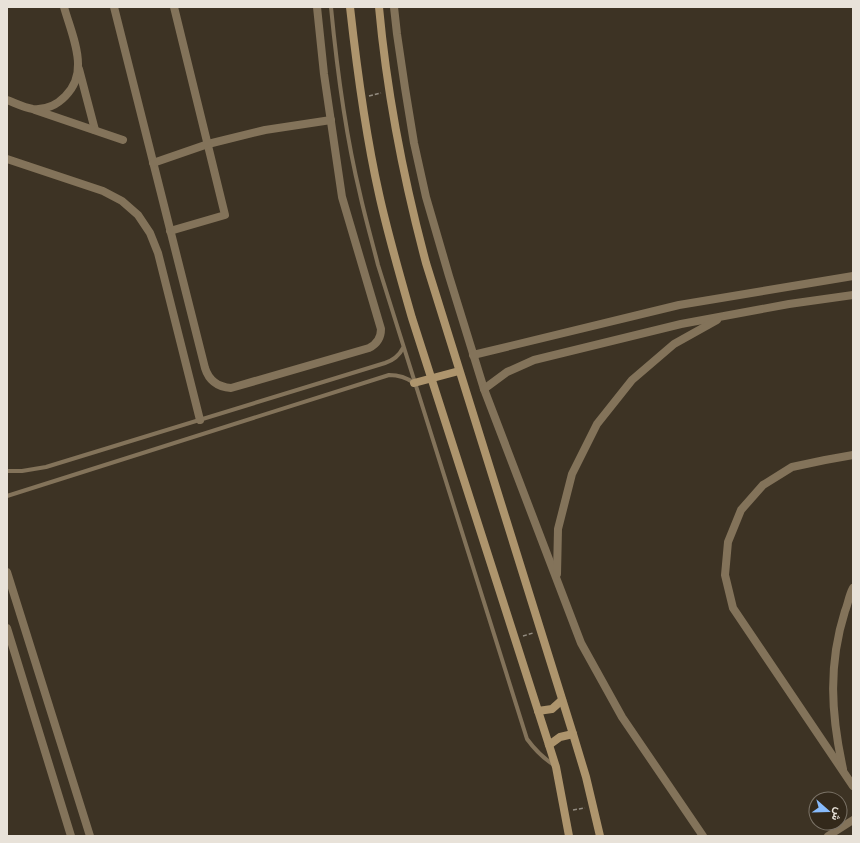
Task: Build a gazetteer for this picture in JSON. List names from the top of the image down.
{
  "north": "right"
}
